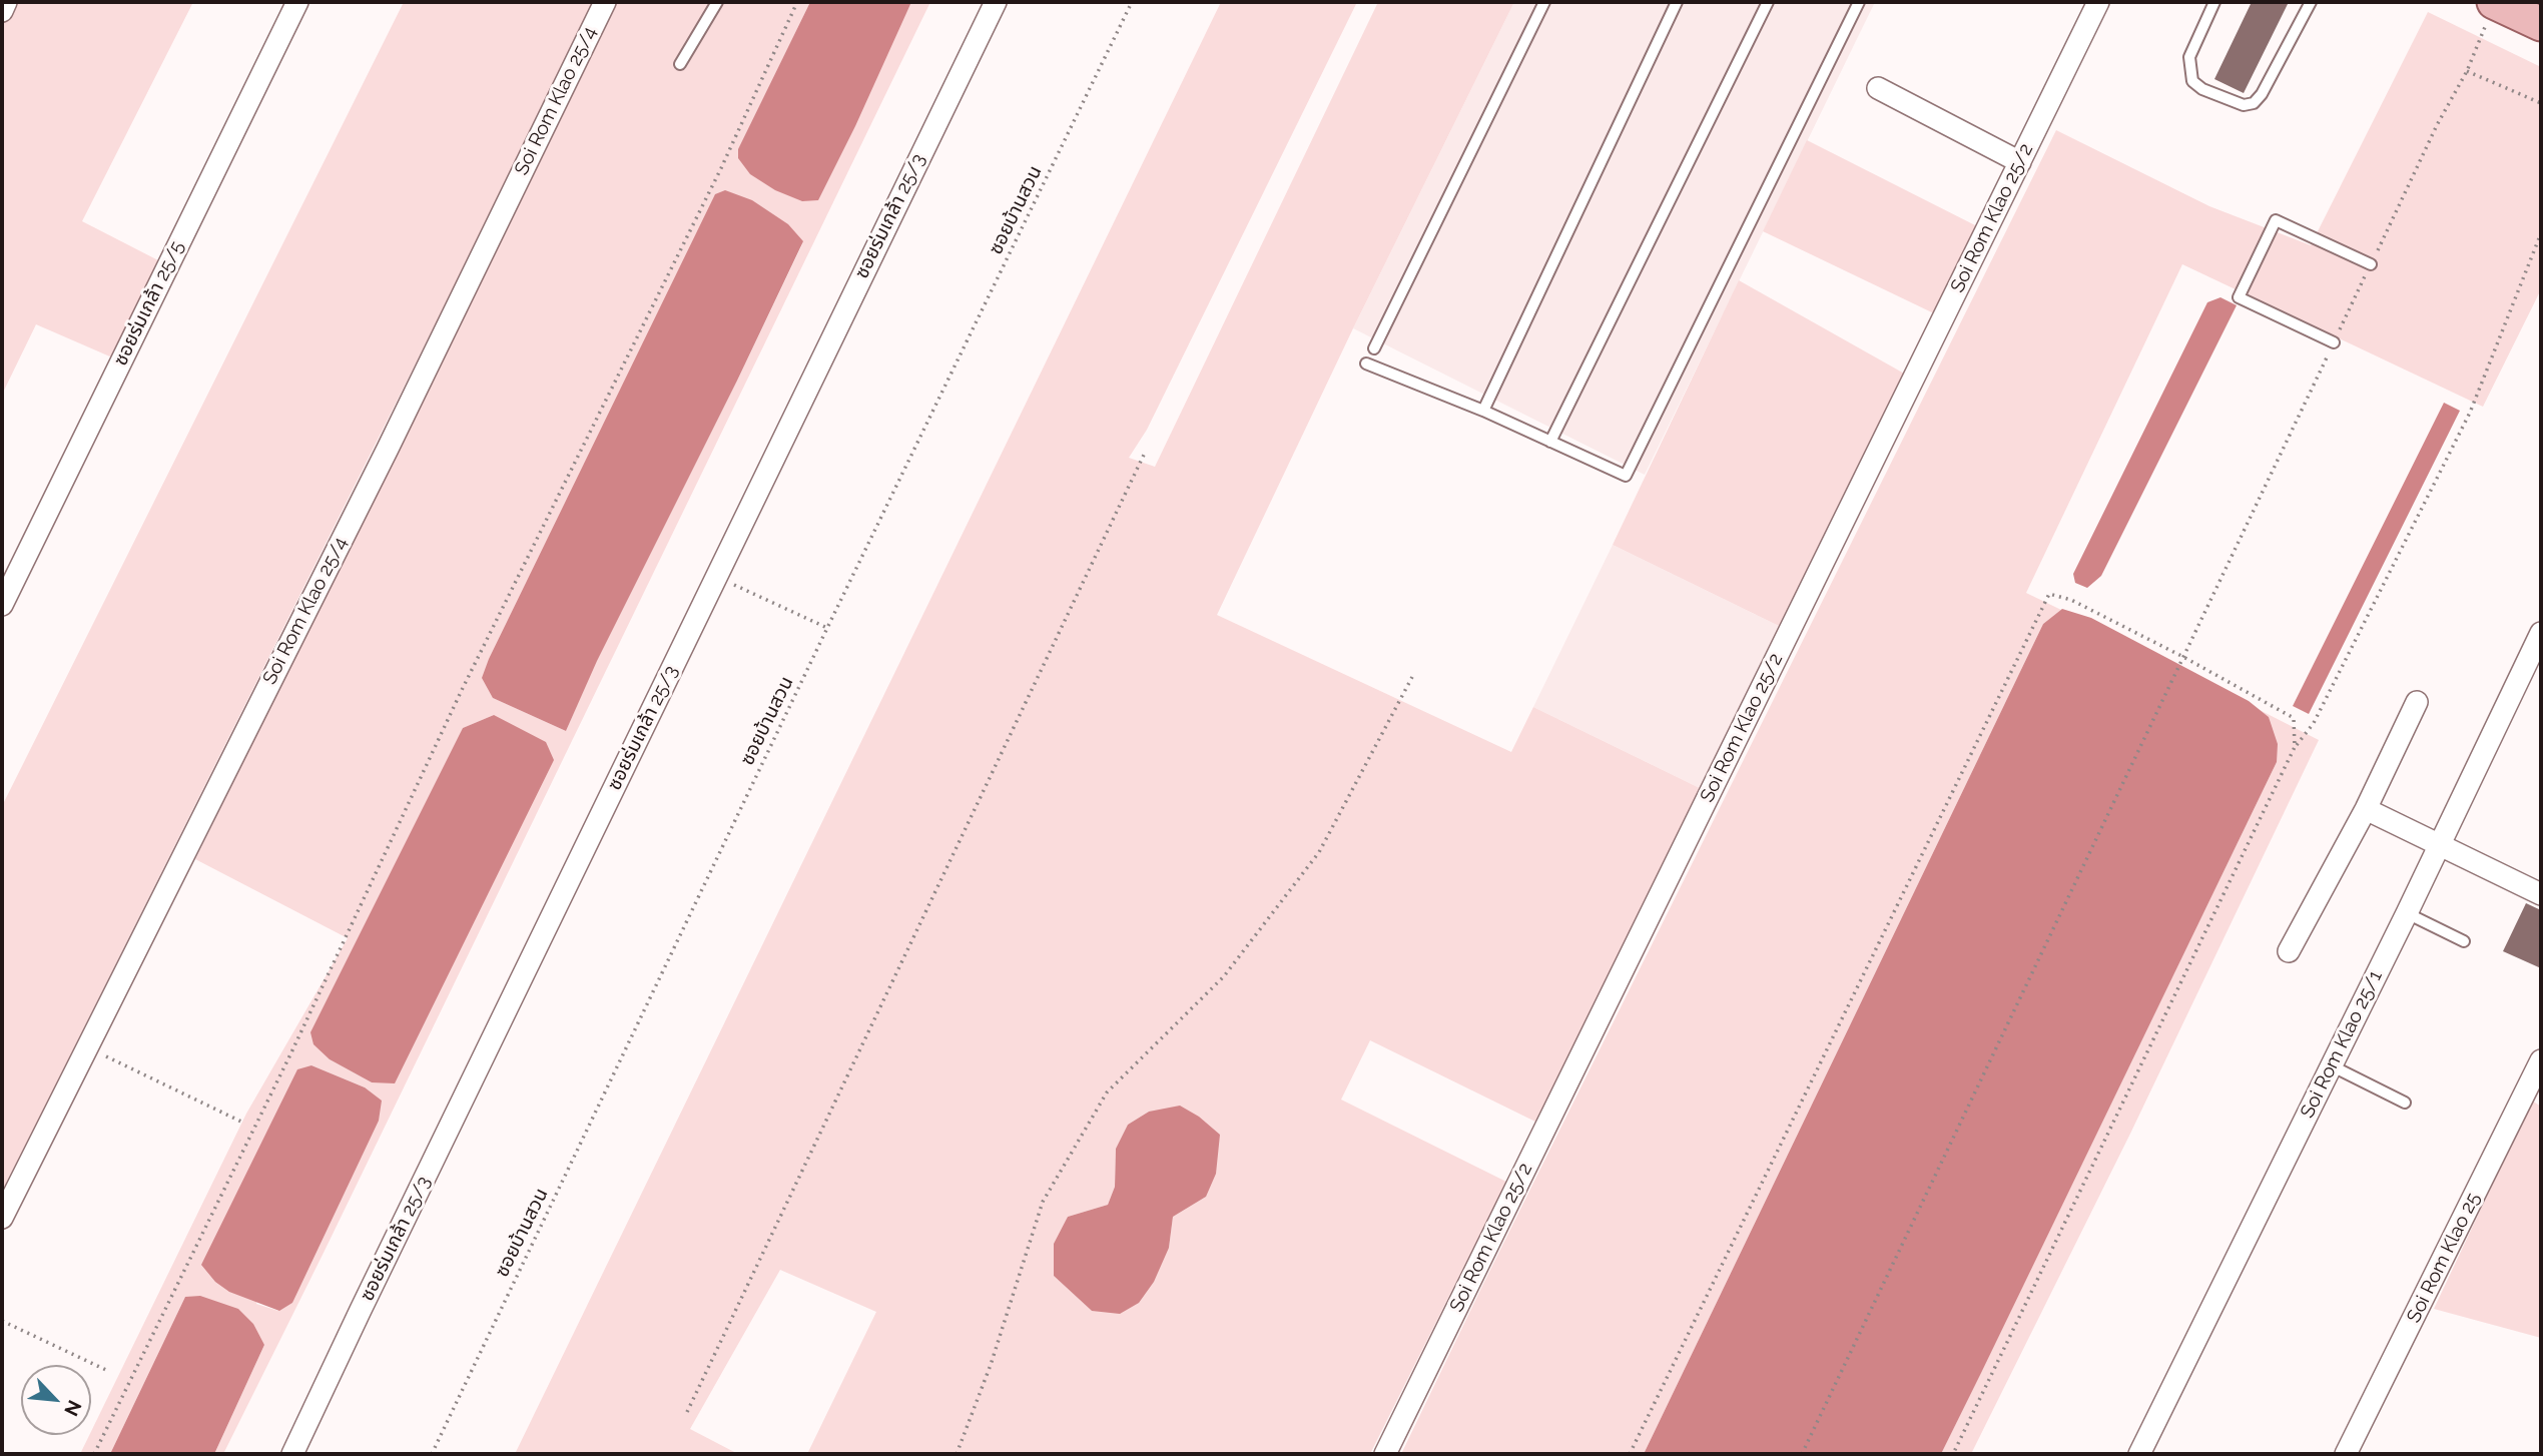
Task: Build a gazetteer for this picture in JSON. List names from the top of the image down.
{
  "streets": {
    "street": [
      "Soi Rom Klao 25/4",
      "ซอยร่มเกล้า 25/3",
      "Soi Rom Klao 25/2",
      "ซอยร่มเกล้า 25/5",
      "Soi Rom Klao 25/1",
      "Soi Rom Klao 25"
    ],
    "path": ["ซอยบ้านสวน"]
  },
  "north": "bottom right"
}
